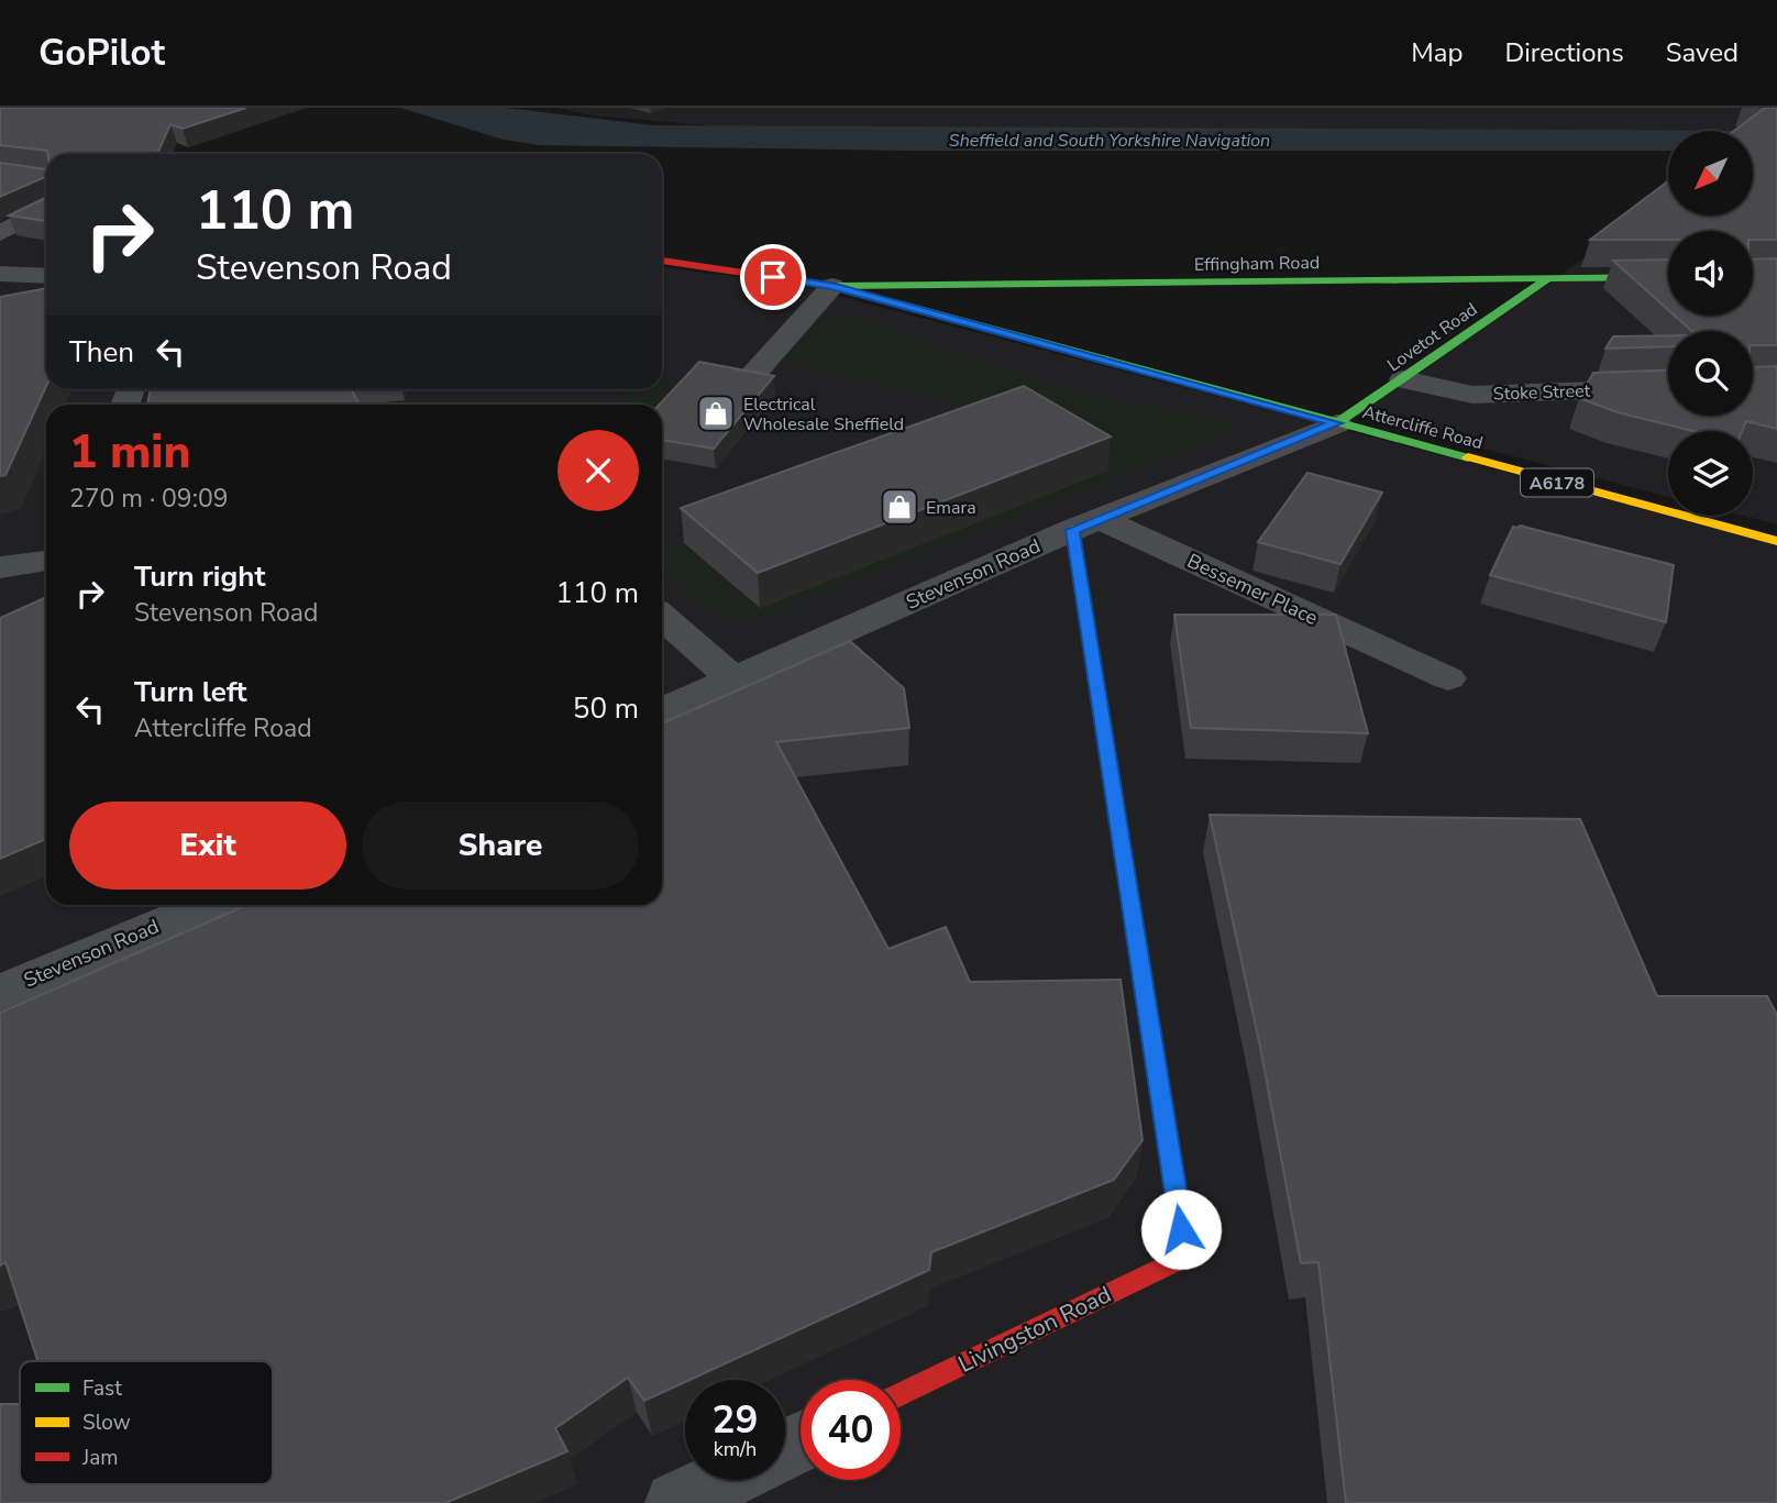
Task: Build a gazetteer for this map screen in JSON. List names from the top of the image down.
{
  "streets": {
    "main road": [
      "Effingham Road",
      "Lovetot Road",
      "Attercliffe Road",
      "A6178",
      "Livingston Road"
    ],
    "street": ["Stoke Street", "Stevenson Road", "Bessemer Place"]
  },
  "crossings": [
    ["Effingham Road", "Lovetot Road"],
    ["Effingham Road", "Attercliffe Road"],
    ["Lovetot Road", "Stoke Street"],
    ["Lovetot Road", "Attercliffe Road"],
    ["Lovetot Road", "Stevenson Road"],
    ["Attercliffe Road", "Stevenson Road"],
    ["Stevenson Road", "Bessemer Place"],
    ["Stevenson Road", "Livingston Road"],
    ["Bessemer Place", "Livingston Road"]
  ],
  "water": ["Sheffield and South Yorkshire Navigation"],
  "places": {
    "shop": ["Electrical Wholesale Sheffield", "Emara"]
  },
  "legend": ["Fast", "Slow", "Jam"],
  "north": "bottom left",
  "page": {
    "header": "GoPilot",
    "nav": ["Map", "Directions", "Saved"],
    "turn": ["110 m", "Stevenson Road"],
    "then": "Then",
    "heading": ["1 min", "270 m · 09:09"],
    "list": [
      {
        "name": "Turn right",
        "note": "Stevenson Road",
        "value": "110 m"
      },
      {
        "name": "Turn left",
        "note": "Attercliffe Road",
        "value": "50 m"
      }
    ],
    "buttons": ["Exit", "Share"],
    "speed": "29 km/h",
    "limit": "40"
  }
}
